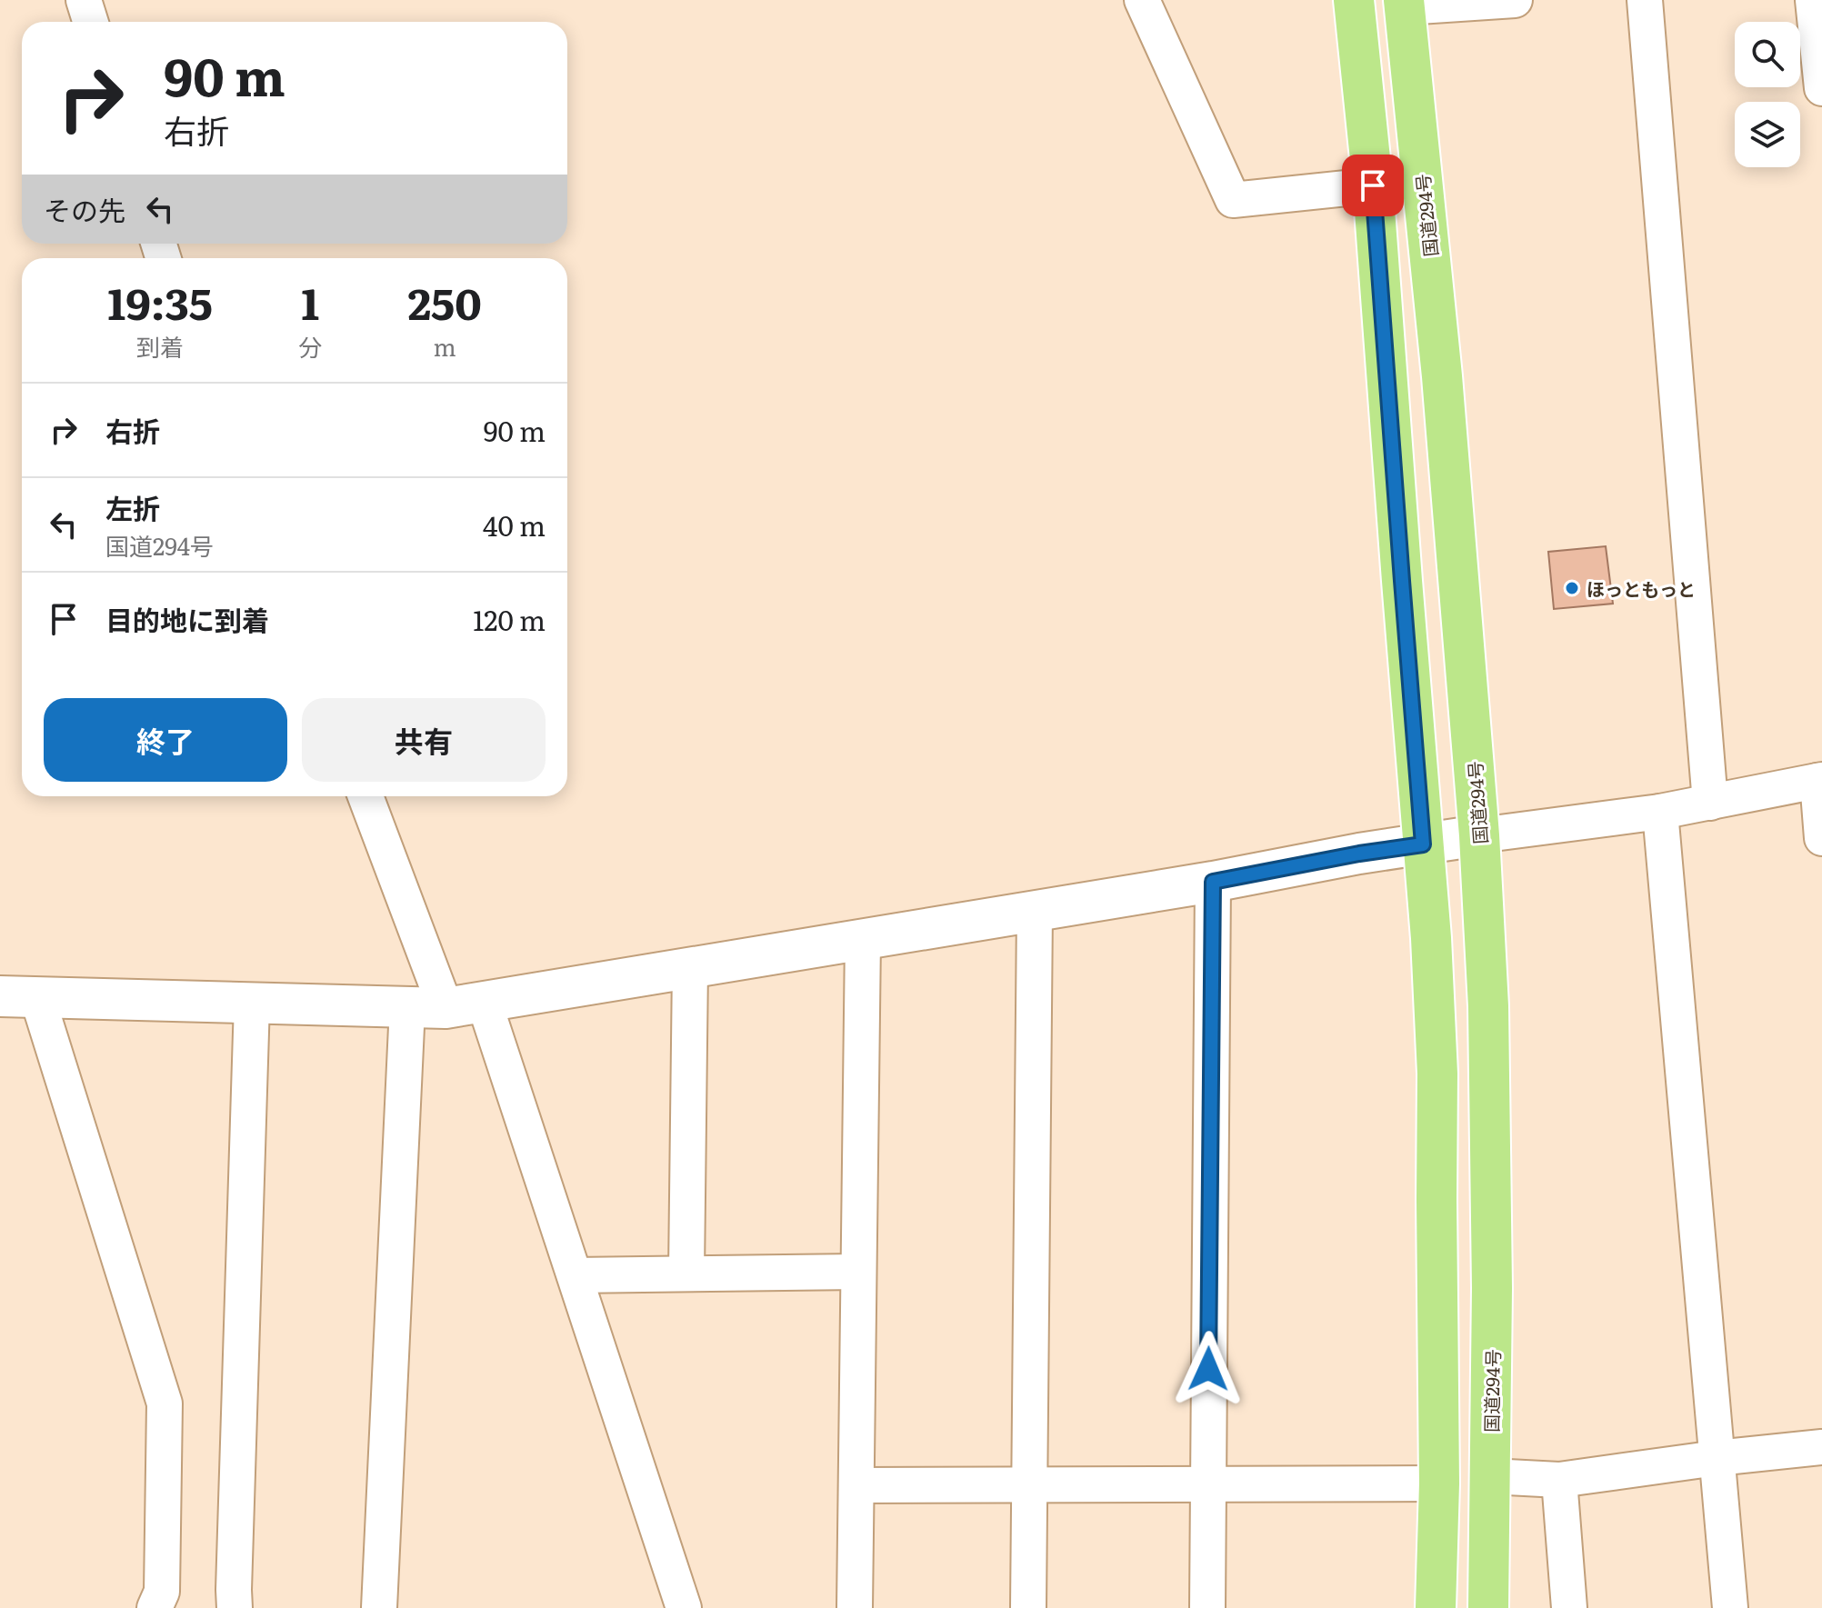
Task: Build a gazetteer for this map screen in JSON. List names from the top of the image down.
{
  "streets": {
    "highway": ["国道294号"]
  },
  "places": ["ほっともっと"],
  "page": {
    "turn": ["90 m", "右折"],
    "then": "その先",
    "eta": [
      "19:35",
      "到着",
      "1",
      "分",
      "250",
      "m"
    ],
    "list": [
      {
        "name": "右折",
        "value": "90 m"
      },
      {
        "name": "左折",
        "note": "国道294号",
        "value": "40 m"
      },
      {
        "name": "目的地に到着",
        "value": "120 m"
      }
    ],
    "buttons": ["終了", "共有"]
  }
}
